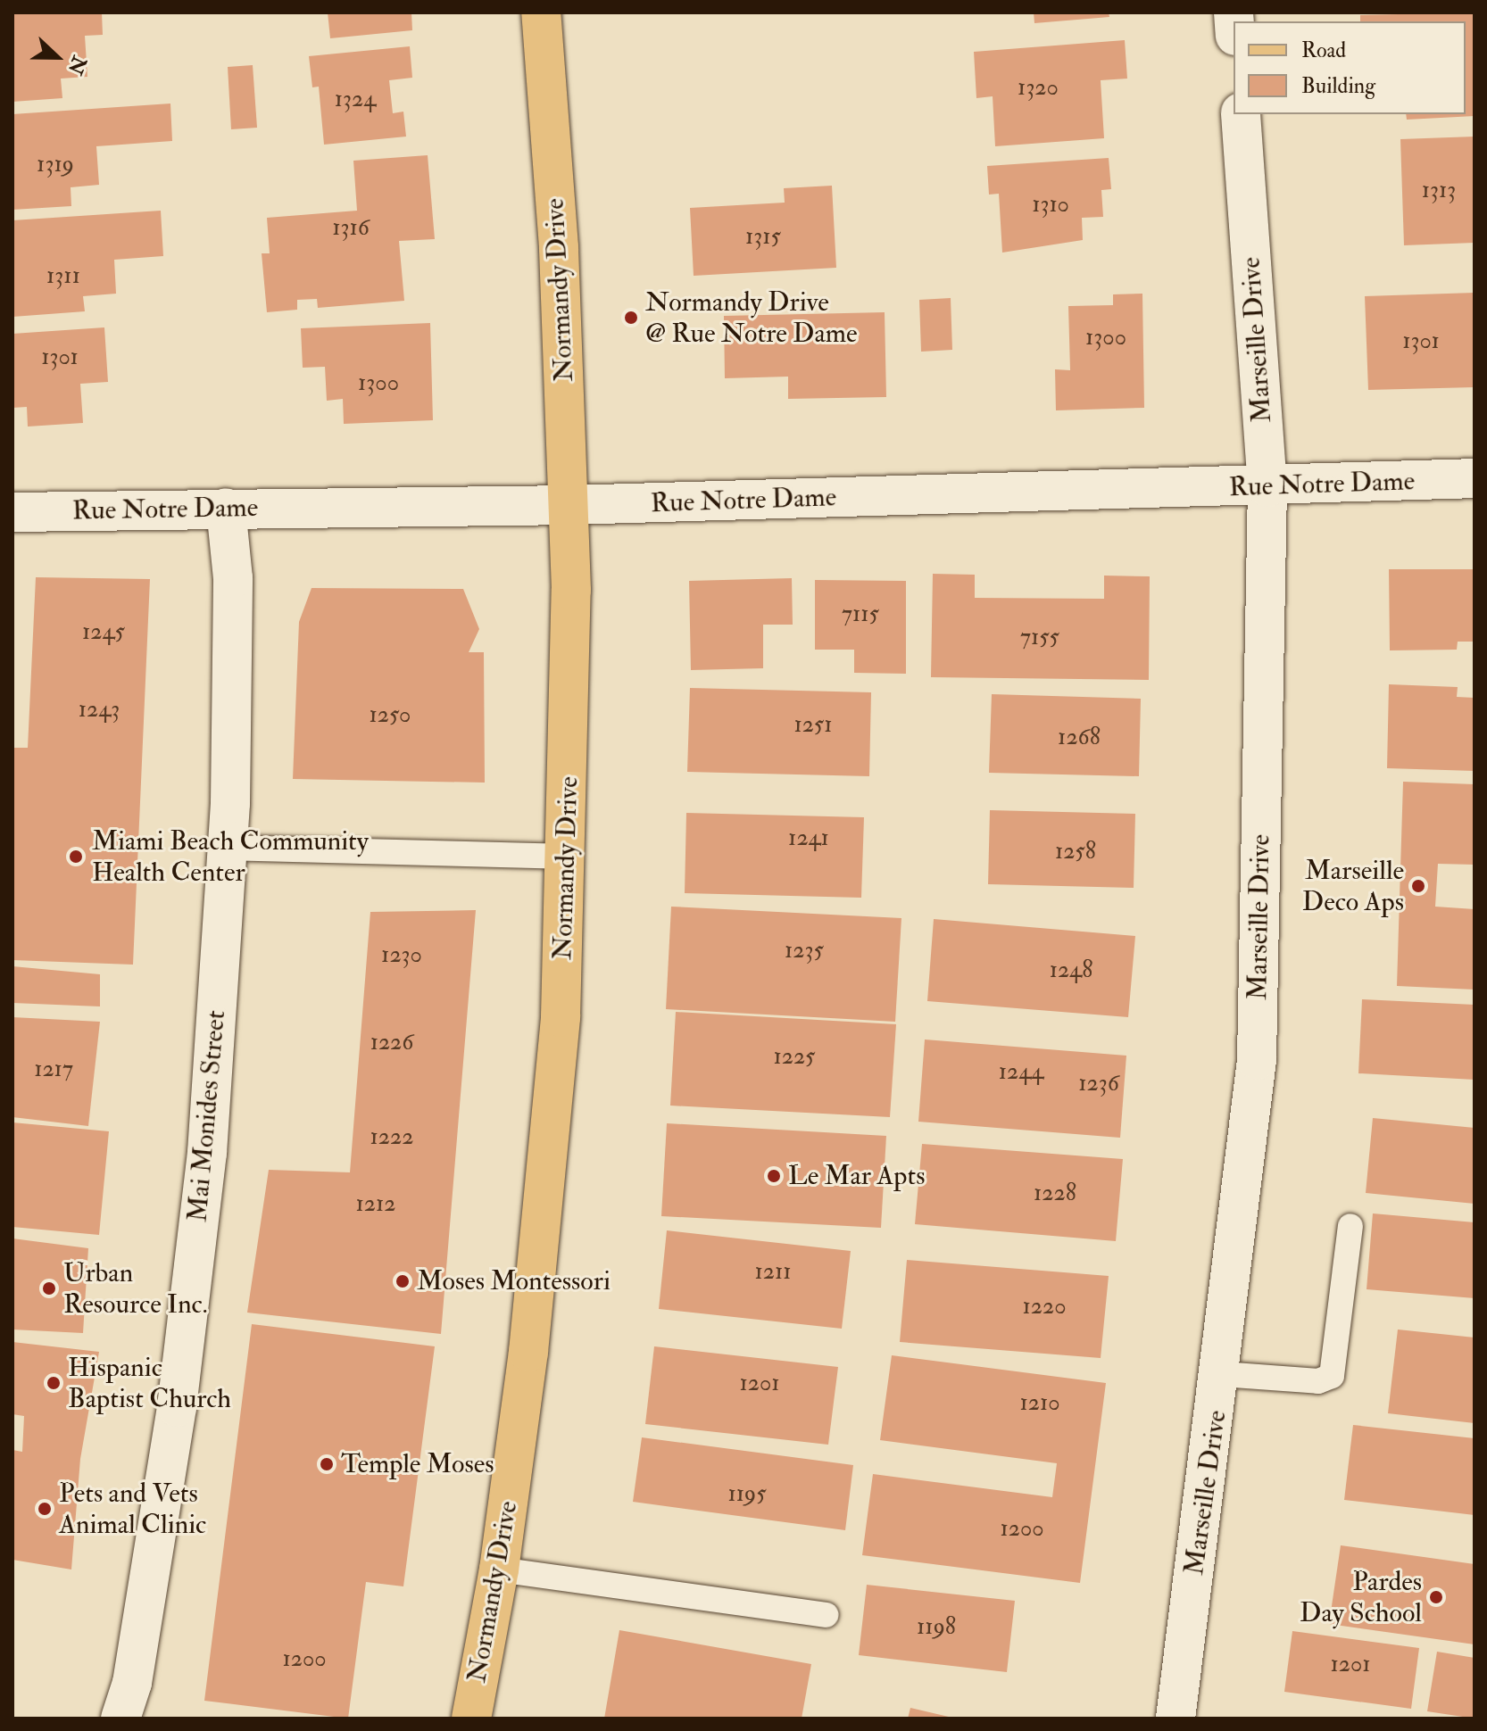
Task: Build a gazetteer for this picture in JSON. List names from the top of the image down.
{
  "streets": {
    "main road": ["Normandy Drive"],
    "street": ["Marseille Drive", "Rue Notre Dame", "Mai Monides Street"]
  },
  "crossings": [
    ["Normandy Drive", "Rue Notre Dame"],
    ["Marseille Drive", "Rue Notre Dame"],
    ["Rue Notre Dame", "Mai Monides Street"]
  ],
  "places": [
    "Normandy Drive @ Rue Notre Dame",
    "Miami Beach Community Health Center",
    "Marseille Deco Aps",
    "Le Mar Apts",
    "Moses Montessori",
    "Urban Resource Inc.",
    "Hispanic Baptist Church",
    "Temple Moses",
    "Pets and Vets Animal Clinic",
    "Pardes Day School"
  ],
  "house_numbers": [
    "1320",
    "1324",
    "1319",
    "1313",
    "1310",
    "1316",
    "1315",
    "1311",
    "1300",
    "1301",
    "1301",
    "1300",
    "7115",
    "1245",
    "7155",
    "1243",
    "1250",
    "1251",
    "1268",
    "1241",
    "1258",
    "1235",
    "1230",
    "1248",
    "1226",
    "1225",
    "1217",
    "1244",
    "1236",
    "1222",
    "1228",
    "1212",
    "1211",
    "1220",
    "1201",
    "1210",
    "1195",
    "1200",
    "1198",
    "1200",
    "1201"
  ],
  "legend": ["Road", "Building"],
  "north": "right"
}
